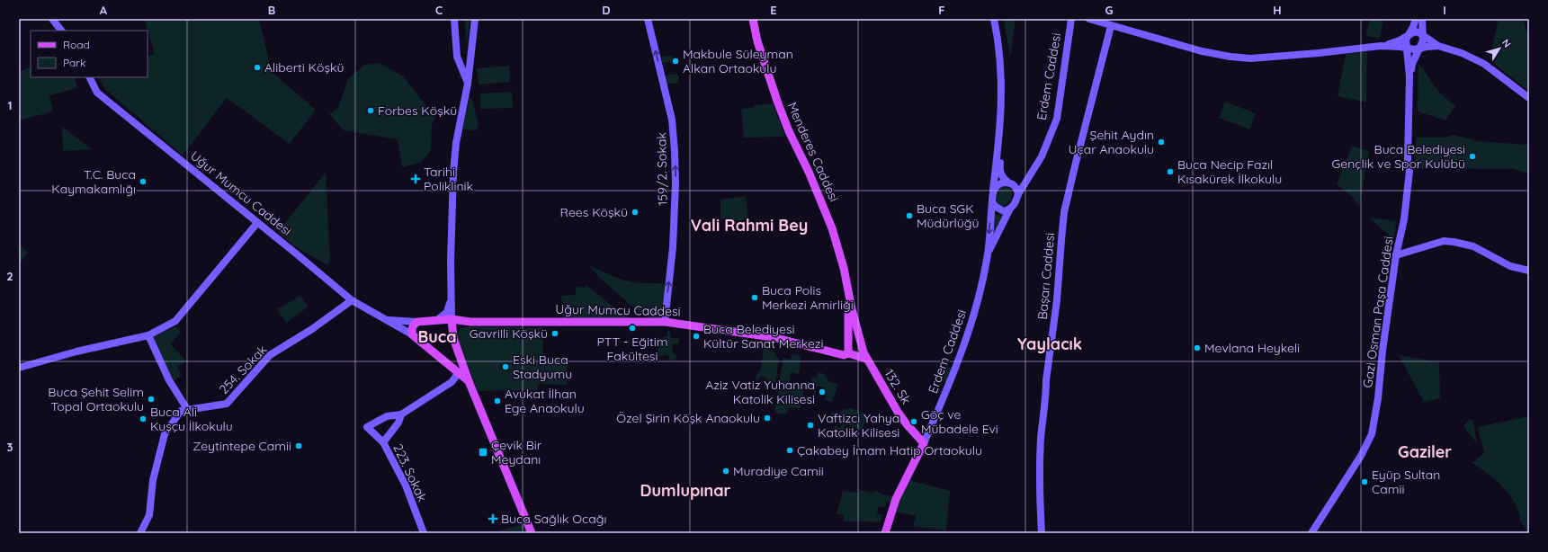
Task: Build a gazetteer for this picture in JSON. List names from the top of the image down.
{
  "streets": {
    "main road": [
      "Erdem Caddesi",
      "Menderes Caddesi",
      "159/2. Sokak",
      "Uğur Mumcu Caddesi",
      "Başarı Caddesi",
      "Gazi Osman Paşa Caddesi",
      "254. Sokak",
      "132. Sk",
      "223. Sokak"
    ]
  },
  "crossings": [
    ["Erdem Caddesi", "132. Sk"],
    ["Menderes Caddesi", "Uğur Mumcu Caddesi"],
    ["Menderes Caddesi", "132. Sk"],
    ["159/2. Sokak", "Uğur Mumcu Caddesi"],
    ["Uğur Mumcu Caddesi", "254. Sokak"],
    ["Uğur Mumcu Caddesi", "132. Sk"]
  ],
  "one_way": ["159/2. Sokak"],
  "districts": [
    "Vali Rahmi Bey",
    "Buca",
    "Yaylacık",
    "Gaziler",
    "Dumlupınar"
  ],
  "places": {
    "other": [
      "Makbule Süleyman Alkan Ortaokulu",
      "Aliberti Köşkü",
      "Forbes Köşkü",
      "Şehit Aydın Uçar Anaokulu",
      "Buca Belediyesi Gençlik ve Spor Kulübü",
      "Buca Necip Fazıl Kısakürek İlkokulu",
      "T.C. Buca Kaymakamlığı",
      "Rees Köşkü",
      "Buca SGK Müdürlüğü",
      "Buca Polis Merkezi Amirliği",
      "PTT - Eğitim Fakültesi",
      "Gavrilli Köşkü",
      "Buca Belediyesi Kültür Sanat Merkezi",
      "Mevlana Heykeli",
      "Eski Buca Stadyumu",
      "Aziz Vatiz Yuhanna Katolik Kilisesi",
      "Buca Şehit Selim Topal Ortaokulu",
      "Avukat İlhan Ege Anaokulu",
      "Özel Şirin Köşk Anaokulu",
      "Buca Ali Kuşçu İlkokulu",
      "Göç ve Mübadele Evi",
      "Vaftizci Yahya Katolik Kilisesi",
      "Zeytintepe Camii",
      "Çakabey İmam Hatip Ortaokulu",
      "Muradiye Camii",
      "Eyüp Sultan Camii"
    ],
    "health": ["Tarihi Poliklinik", "Buca Sağlık Ocağı"],
    "transit": ["Çevik Bir Meydanı"]
  },
  "legend": ["Road", "Park"],
  "north": "top right",
  "grid": {
    "columns": [
      "A",
      "B",
      "C",
      "D",
      "E",
      "F",
      "G",
      "H",
      "I"
    ],
    "rows": ["1", "2", "3"]
  }
}
